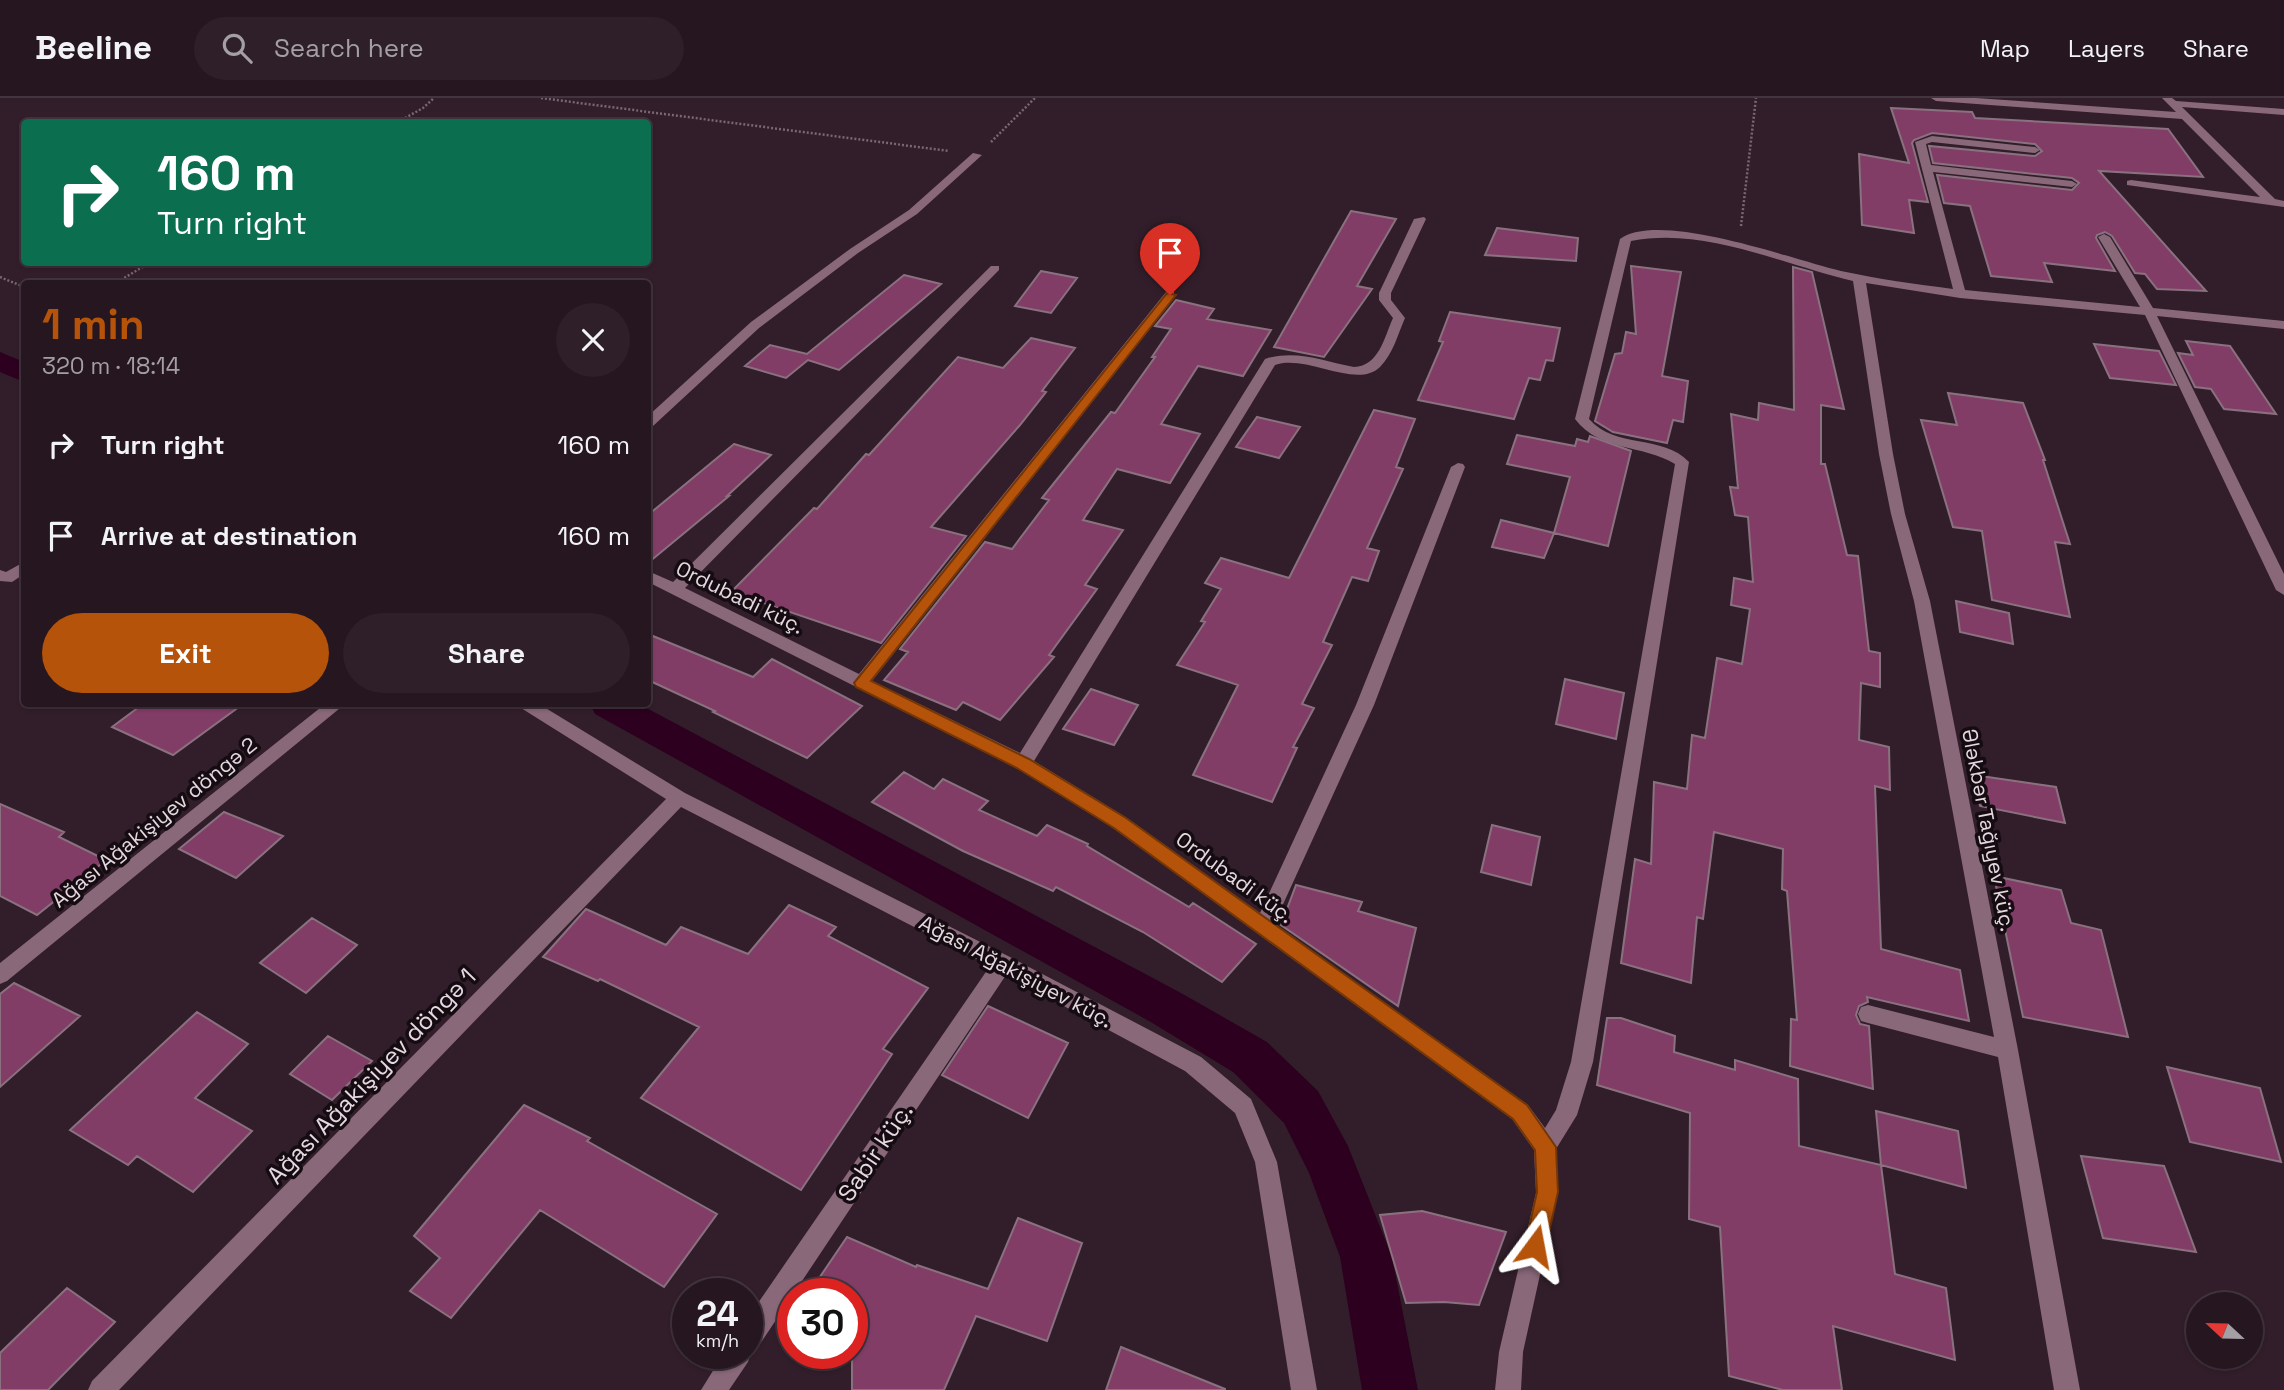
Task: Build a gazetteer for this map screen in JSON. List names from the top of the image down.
{
  "streets": {
    "street": [
      "Ordubadi küç.",
      "Ağası Ağakişiyev döngə 2",
      "Ələkbər Tağıyev küç.",
      "Ağası Ağakişiyev küç.",
      "Ağası Ağakişiyev döngə 1",
      "Sabir küç."
    ]
  },
  "crossings": [
    ["Ağası Ağakişiyev küç.", "Ağası Ağakişiyev döngə 1"],
    ["Ağası Ağakişiyev küç.", "Sabir küç."]
  ],
  "north": "left",
  "page": {
    "header": "Beeline",
    "search": "Search here",
    "nav": ["Map", "Layers", "Share"],
    "turn": ["160 m", "Turn right"],
    "heading": ["1 min", "320 m · 18:14"],
    "list": [
      {
        "name": "Turn right",
        "value": "160 m"
      },
      {
        "name": "Arrive at destination",
        "value": "160 m"
      }
    ],
    "buttons": ["Exit", "Share"],
    "speed": "24 km/h",
    "limit": "30"
  }
}
